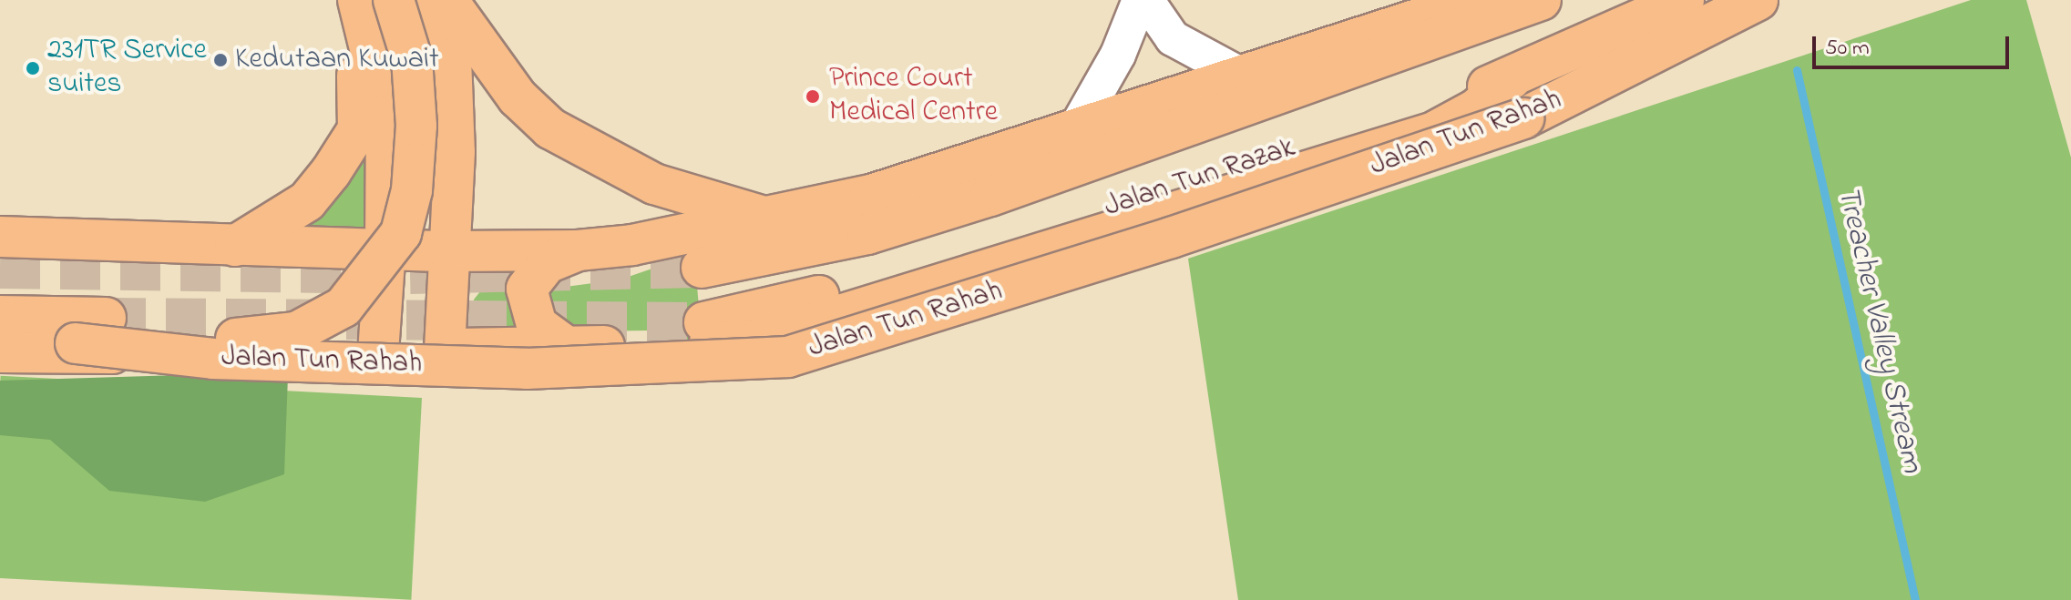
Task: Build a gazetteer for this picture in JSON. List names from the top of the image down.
{
  "streets": {
    "main road": ["Jalan Tun Rahah", "Jalan Tun Razak"]
  },
  "water": ["Treacher Valley Stream"],
  "places": ["Kedutaan Kuwait", "231TR Service suites", "Prince Court Medical Centre"],
  "scale_bar": "50 m"
}
